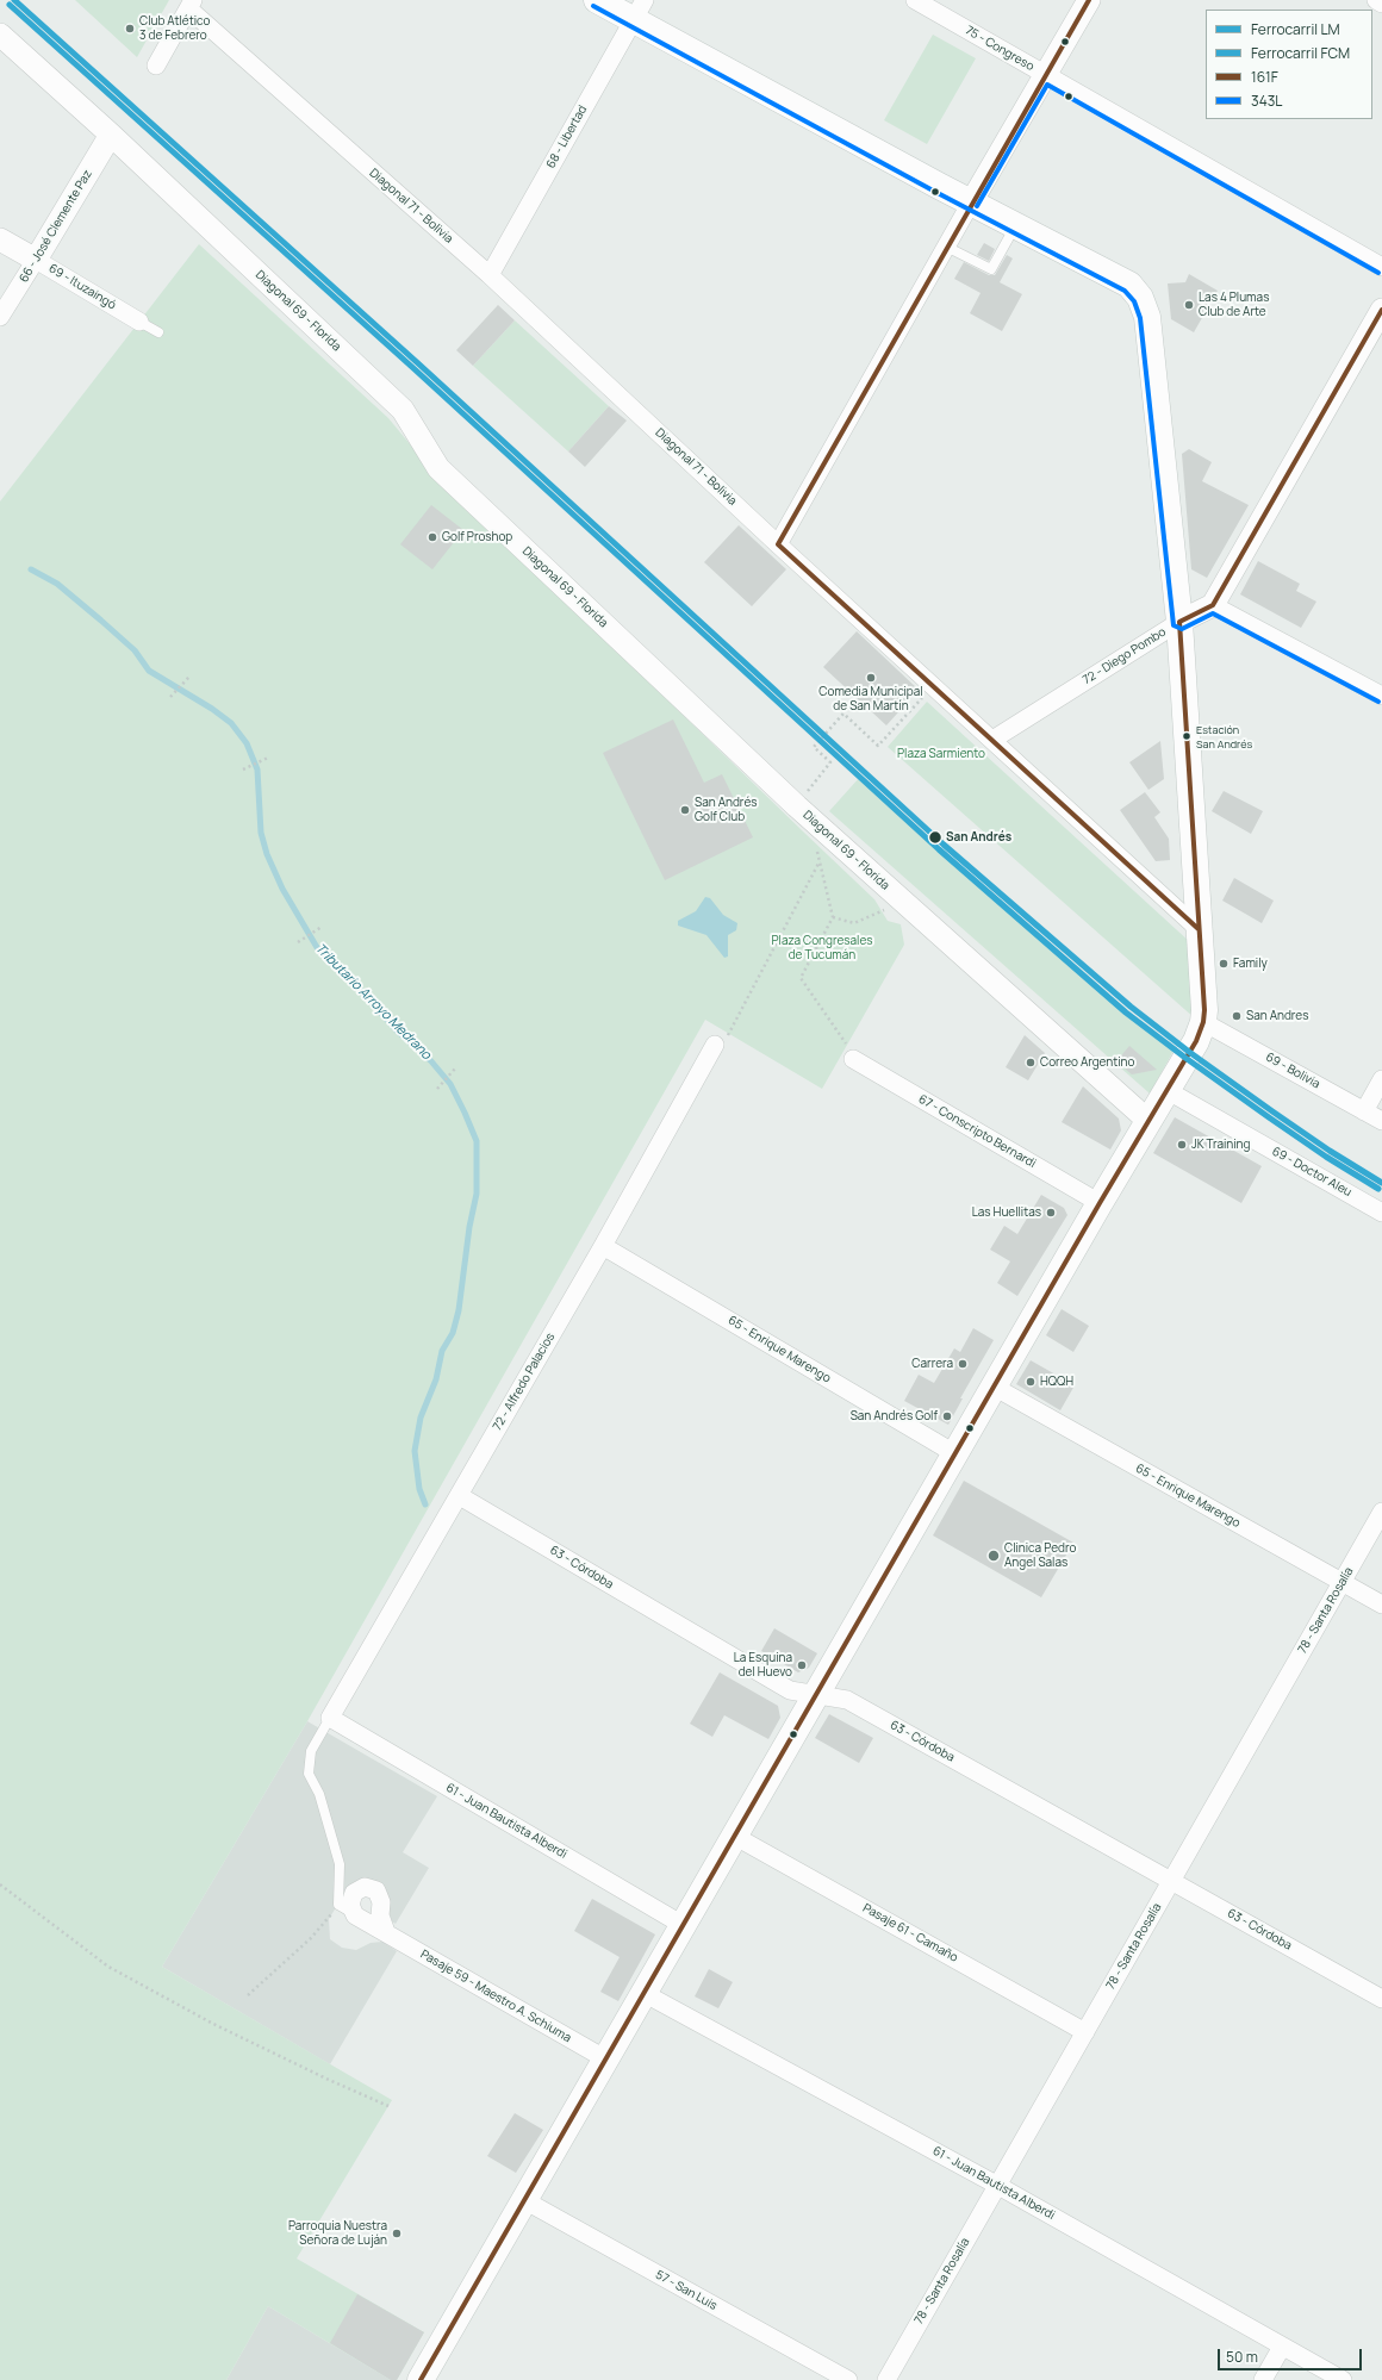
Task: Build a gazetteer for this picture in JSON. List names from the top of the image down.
{
  "streets": {
    "street": [
      "75 - Congreso",
      "68 - Libertad",
      "Diagonal 71 - Bolivia",
      "66 - José Clemente Paz",
      "69 - Ituzaingó",
      "Diagonal 69 - Florida",
      "72 - Diego Pombo",
      "69 - Bolivia",
      "67 - Conscripto Bernardi",
      "69 - Doctor Aleu",
      "65 - Enrique Marengo",
      "72 - Alfredo Palacios",
      "63 - Córdoba",
      "78 - Santa Rosalía",
      "61 - Juan Bautista Alberdi",
      "Pasaje 61 - Camaño",
      "Pasaje 59 - Maestro A. Schiuma",
      "57 - San Luis"
    ]
  },
  "crossings": [
    ["68 - Libertad", "Diagonal 71 - Bolivia"],
    ["Diagonal 71 - Bolivia", "72 - Diego Pombo"],
    ["66 - José Clemente Paz", "69 - Ituzaingó"],
    ["66 - José Clemente Paz", "Diagonal 69 - Florida"],
    ["65 - Enrique Marengo", "72 - Alfredo Palacios"],
    ["65 - Enrique Marengo", "78 - Santa Rosalía"],
    ["72 - Alfredo Palacios", "63 - Córdoba"],
    ["72 - Alfredo Palacios", "61 - Juan Bautista Alberdi"],
    ["63 - Córdoba", "78 - Santa Rosalía"],
    ["78 - Santa Rosalía", "61 - Juan Bautista Alberdi"],
    ["78 - Santa Rosalía", "Pasaje 61 - Camaño"]
  ],
  "water": ["Tributario Arroyo Medrano"],
  "parks": ["Plaza Sarmiento", "Plaza Congresales de Tucumán"],
  "places": [
    "Club Atlético 3 de Febrero",
    "Las 4 Plumas Club de Arte",
    "Golf Proshop",
    "Comedia Municipal de San Martín",
    "Estación San Andrés",
    "San Andrés Golf Club",
    "San Andrés",
    "Family",
    "San Andres",
    "Correo Argentino",
    "JK Training",
    "Las Huellitas",
    "Carrera",
    "HQQH",
    "San Andrés Golf",
    "Clinica Pedro Angel Salas",
    "La Esquina del Huevo",
    "Parroquia Nuestra Señora de Luján"
  ],
  "lines": [
    "rail line LM",
    "transit line 161F",
    "rail line FCM",
    "transit line 343L"
  ],
  "legend": [
    "Ferrocarril LM",
    "Ferrocarril FCM",
    "161F",
    "343L"
  ],
  "scale_bar": "50 m"
}
